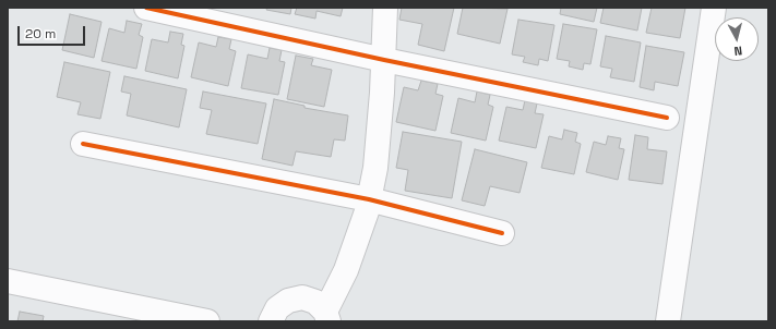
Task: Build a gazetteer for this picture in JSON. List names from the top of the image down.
{
  "scale_bar": "20 m",
  "north": "bottom"
}
